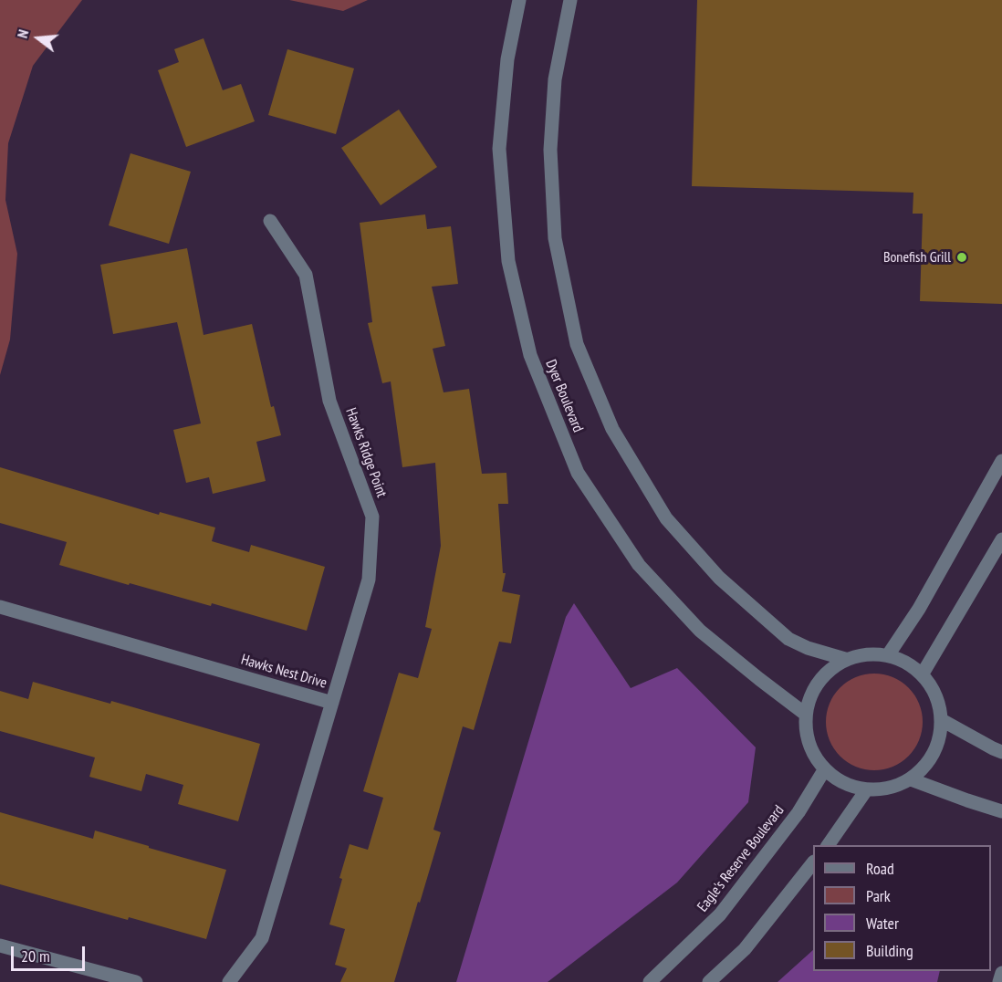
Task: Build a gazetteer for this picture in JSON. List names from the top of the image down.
{
  "streets": {
    "street": [
      "Dyer Boulevard",
      "Hawks Ridge Point",
      "Hawks Nest Drive",
      "Eagle's Reserve Boulevard"
    ]
  },
  "crossings": [
    ["Dyer Boulevard", "Eagle's Reserve Boulevard"],
    ["Hawks Ridge Point", "Hawks Nest Drive"]
  ],
  "places": ["Bonefish Grill"],
  "legend": [
    "Road",
    "Park",
    "Water",
    "Building"
  ],
  "scale_bar": "20 m",
  "north": "left"
}
